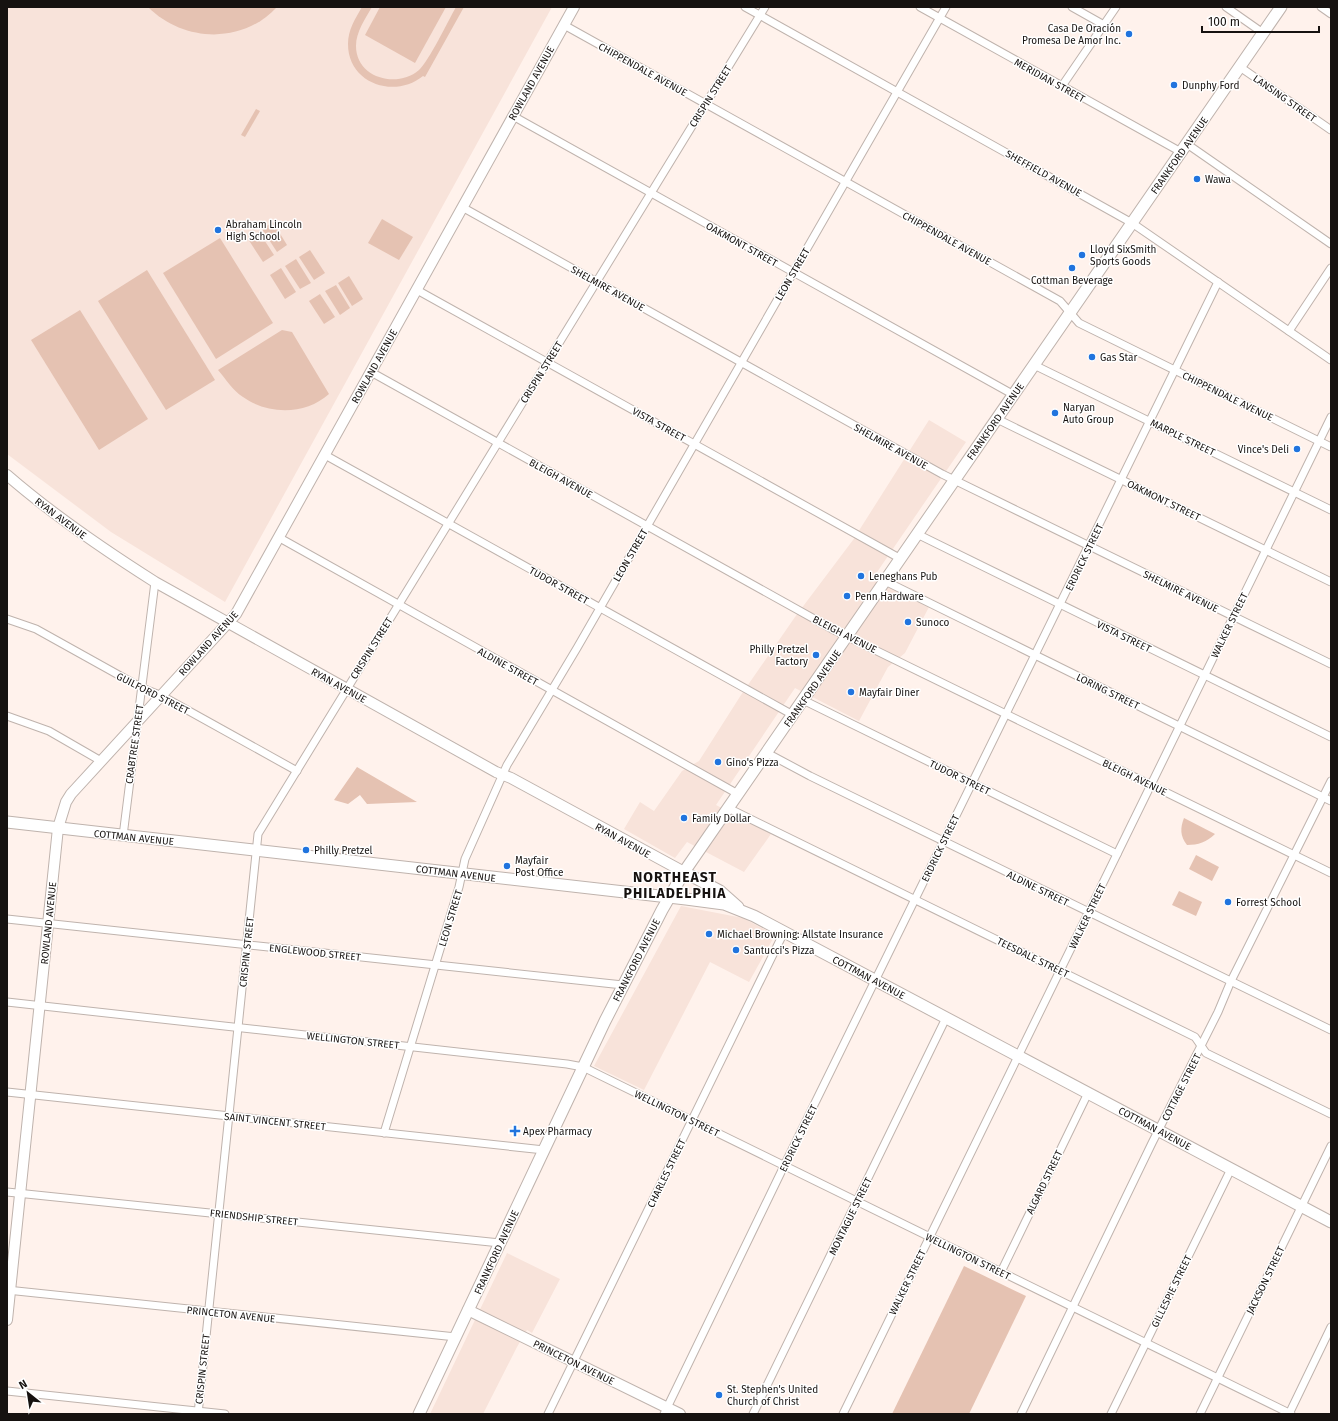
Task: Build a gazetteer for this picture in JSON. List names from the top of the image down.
{
  "streets": {
    "main road": ["FRANKFORD AVENUE", "COTTMAN AVENUE"],
    "street": [
      "CHIPPENDALE AVENUE",
      "MERIDIAN STREET",
      "ROWLAND AVENUE",
      "CRISPIN STREET",
      "LANSING STREET",
      "SHEFFIELD AVENUE",
      "OAKMONT STREET",
      "LEON STREET",
      "SHELMIRE AVENUE",
      "VISTA STREET",
      "MARPLE STREET",
      "BLEIGH AVENUE",
      "RYAN AVENUE",
      "ERDRICK STREET",
      "TUDOR STREET",
      "WALKER STREET",
      "ALDINE STREET",
      "LORING STREET",
      "GUILFORD STREET",
      "CRABTREE STREET",
      "ENGLEWOOD STREET",
      "TEESDALE STREET",
      "WELLINGTON STREET",
      "COTTAGE STREET",
      "SAINT VINCENT STREET",
      "CHARLES STREET",
      "ALGARD STREET",
      "MONTAGUE STREET",
      "FRIENDSHIP STREET",
      "JACKSON STREET",
      "GILLESPIE STREET",
      "PRINCETON AVENUE"
    ]
  },
  "crossings": [
    ["CHIPPENDALE AVENUE", "ROWLAND AVENUE"],
    ["CHIPPENDALE AVENUE", "CRISPIN STREET"],
    ["CHIPPENDALE AVENUE", "FRANKFORD AVENUE"],
    ["CHIPPENDALE AVENUE", "LEON STREET"],
    ["CHIPPENDALE AVENUE", "ERDRICK STREET"],
    ["CHIPPENDALE AVENUE", "WALKER STREET"],
    ["MERIDIAN STREET", "FRANKFORD AVENUE"],
    ["MERIDIAN STREET", "LEON STREET"],
    ["ROWLAND AVENUE", "OAKMONT STREET"],
    ["ROWLAND AVENUE", "SHELMIRE AVENUE"],
    ["ROWLAND AVENUE", "VISTA STREET"],
    ["ROWLAND AVENUE", "BLEIGH AVENUE"],
    ["ROWLAND AVENUE", "RYAN AVENUE"],
    ["ROWLAND AVENUE", "TUDOR STREET"],
    ["ROWLAND AVENUE", "ALDINE STREET"],
    ["ROWLAND AVENUE", "GUILFORD STREET"],
    ["ROWLAND AVENUE", "CRABTREE STREET"],
    ["ROWLAND AVENUE", "COTTMAN AVENUE"],
    ["ROWLAND AVENUE", "ENGLEWOOD STREET"],
    ["ROWLAND AVENUE", "WELLINGTON STREET"],
    ["ROWLAND AVENUE", "SAINT VINCENT STREET"],
    ["ROWLAND AVENUE", "FRIENDSHIP STREET"],
    ["ROWLAND AVENUE", "PRINCETON AVENUE"],
    ["CRISPIN STREET", "SHEFFIELD AVENUE"],
    ["CRISPIN STREET", "OAKMONT STREET"],
    ["CRISPIN STREET", "SHELMIRE AVENUE"],
    ["CRISPIN STREET", "VISTA STREET"],
    ["CRISPIN STREET", "BLEIGH AVENUE"],
    ["CRISPIN STREET", "RYAN AVENUE"],
    ["CRISPIN STREET", "TUDOR STREET"],
    ["CRISPIN STREET", "ALDINE STREET"],
    ["CRISPIN STREET", "GUILFORD STREET"],
    ["CRISPIN STREET", "COTTMAN AVENUE"],
    ["CRISPIN STREET", "ENGLEWOOD STREET"],
    ["CRISPIN STREET", "WELLINGTON STREET"],
    ["CRISPIN STREET", "SAINT VINCENT STREET"],
    ["CRISPIN STREET", "FRIENDSHIP STREET"],
    ["CRISPIN STREET", "PRINCETON AVENUE"],
    ["LANSING STREET", "FRANKFORD AVENUE"],
    ["FRANKFORD AVENUE", "SHEFFIELD AVENUE"],
    ["FRANKFORD AVENUE", "OAKMONT STREET"],
    ["FRANKFORD AVENUE", "SHELMIRE AVENUE"],
    ["FRANKFORD AVENUE", "VISTA STREET"],
    ["FRANKFORD AVENUE", "MARPLE STREET"],
    ["FRANKFORD AVENUE", "BLEIGH AVENUE"],
    ["FRANKFORD AVENUE", "RYAN AVENUE"],
    ["FRANKFORD AVENUE", "TUDOR STREET"],
    ["FRANKFORD AVENUE", "ALDINE STREET"],
    ["FRANKFORD AVENUE", "LORING STREET"],
    ["FRANKFORD AVENUE", "COTTMAN AVENUE"],
    ["FRANKFORD AVENUE", "ENGLEWOOD STREET"],
    ["FRANKFORD AVENUE", "TEESDALE STREET"],
    ["FRANKFORD AVENUE", "WELLINGTON STREET"],
    ["FRANKFORD AVENUE", "SAINT VINCENT STREET"],
    ["FRANKFORD AVENUE", "FRIENDSHIP STREET"],
    ["FRANKFORD AVENUE", "PRINCETON AVENUE"],
    ["SHEFFIELD AVENUE", "LEON STREET"],
    ["SHEFFIELD AVENUE", "ERDRICK STREET"],
    ["OAKMONT STREET", "LEON STREET"],
    ["OAKMONT STREET", "ERDRICK STREET"],
    ["OAKMONT STREET", "WALKER STREET"],
    ["LEON STREET", "SHELMIRE AVENUE"],
    ["LEON STREET", "VISTA STREET"],
    ["LEON STREET", "BLEIGH AVENUE"],
    ["LEON STREET", "RYAN AVENUE"],
    ["LEON STREET", "TUDOR STREET"],
    ["LEON STREET", "ALDINE STREET"],
    ["LEON STREET", "COTTMAN AVENUE"],
    ["LEON STREET", "ENGLEWOOD STREET"],
    ["LEON STREET", "WELLINGTON STREET"],
    ["LEON STREET", "SAINT VINCENT STREET"],
    ["SHELMIRE AVENUE", "ERDRICK STREET"],
    ["SHELMIRE AVENUE", "WALKER STREET"],
    ["VISTA STREET", "ERDRICK STREET"],
    ["VISTA STREET", "WALKER STREET"],
    ["MARPLE STREET", "ERDRICK STREET"],
    ["MARPLE STREET", "WALKER STREET"],
    ["BLEIGH AVENUE", "ERDRICK STREET"],
    ["BLEIGH AVENUE", "WALKER STREET"],
    ["BLEIGH AVENUE", "COTTAGE STREET"],
    ["RYAN AVENUE", "CRABTREE STREET"],
    ["ERDRICK STREET", "TUDOR STREET"],
    ["ERDRICK STREET", "ALDINE STREET"],
    ["ERDRICK STREET", "LORING STREET"],
    ["ERDRICK STREET", "COTTMAN AVENUE"],
    ["ERDRICK STREET", "TEESDALE STREET"],
    ["ERDRICK STREET", "WELLINGTON STREET"],
    ["ERDRICK STREET", "PRINCETON AVENUE"],
    ["TUDOR STREET", "WALKER STREET"],
    ["WALKER STREET", "ALDINE STREET"],
    ["WALKER STREET", "LORING STREET"],
    ["WALKER STREET", "COTTMAN AVENUE"],
    ["WALKER STREET", "TEESDALE STREET"],
    ["WALKER STREET", "WELLINGTON STREET"],
    ["ALDINE STREET", "COTTAGE STREET"],
    ["LORING STREET", "COTTAGE STREET"],
    ["GUILFORD STREET", "CRABTREE STREET"],
    ["CRABTREE STREET", "COTTMAN AVENUE"],
    ["COTTMAN AVENUE", "COTTAGE STREET"],
    ["COTTMAN AVENUE", "CHARLES STREET"],
    ["COTTMAN AVENUE", "ALGARD STREET"],
    ["COTTMAN AVENUE", "MONTAGUE STREET"],
    ["COTTMAN AVENUE", "JACKSON STREET"],
    ["COTTMAN AVENUE", "GILLESPIE STREET"],
    ["TEESDALE STREET", "COTTAGE STREET"],
    ["WELLINGTON STREET", "COTTAGE STREET"],
    ["WELLINGTON STREET", "CHARLES STREET"],
    ["WELLINGTON STREET", "ALGARD STREET"],
    ["WELLINGTON STREET", "MONTAGUE STREET"],
    ["WELLINGTON STREET", "JACKSON STREET"],
    ["WELLINGTON STREET", "GILLESPIE STREET"],
    ["CHARLES STREET", "PRINCETON AVENUE"]
  ],
  "districts": ["NORTHEAST PHILADELPHIA"],
  "places": {
    "other": [
      "Casa De Oración Promesa De Amor Inc.",
      "Dunphy Ford",
      "Wawa",
      "Abraham Lincoln High School",
      "Lloyd SixSmith Sports Goods",
      "Cottman Beverage",
      "Gas Star",
      "Naryan Auto Group",
      "Vince's Deli",
      "Leneghans Pub",
      "Penn Hardware",
      "Sunoco",
      "Philly Pretzel Factory",
      "Mayfair Diner",
      "Gino's Pizza",
      "Family Dollar",
      "Philly Pretzel",
      "Mayfair Post Office",
      "Forrest School",
      "Michael Browning: Allstate Insurance",
      "Santucci's Pizza",
      "St. Stephen's United Church of Christ"
    ],
    "health": ["Apex Pharmacy"]
  },
  "scale_bar": "100 m",
  "north": "top left"
}
